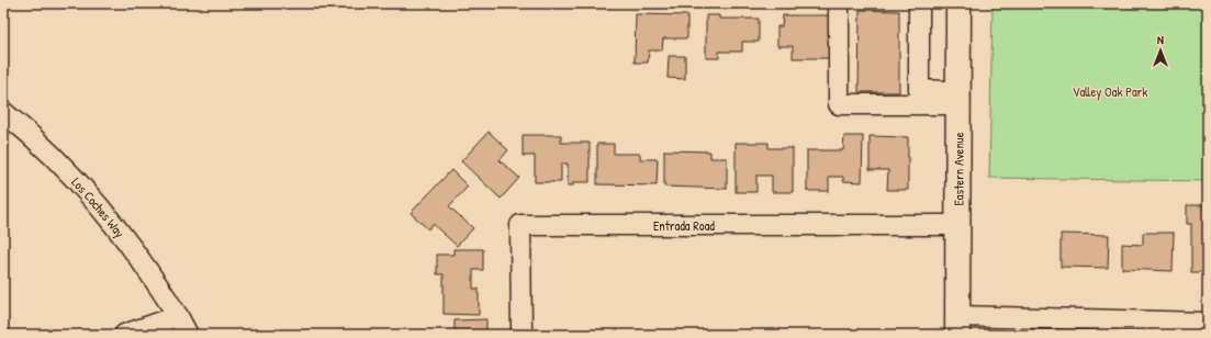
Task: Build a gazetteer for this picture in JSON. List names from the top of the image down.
{
  "streets": {
    "main road": ["Eastern Avenue"],
    "street": ["Los Coches Way", "Entrada Road"]
  },
  "crossings": [
    ["Eastern Avenue", "Entrada Road"]
  ],
  "parks": ["Valley Oak Park"],
  "north": "top"
}
